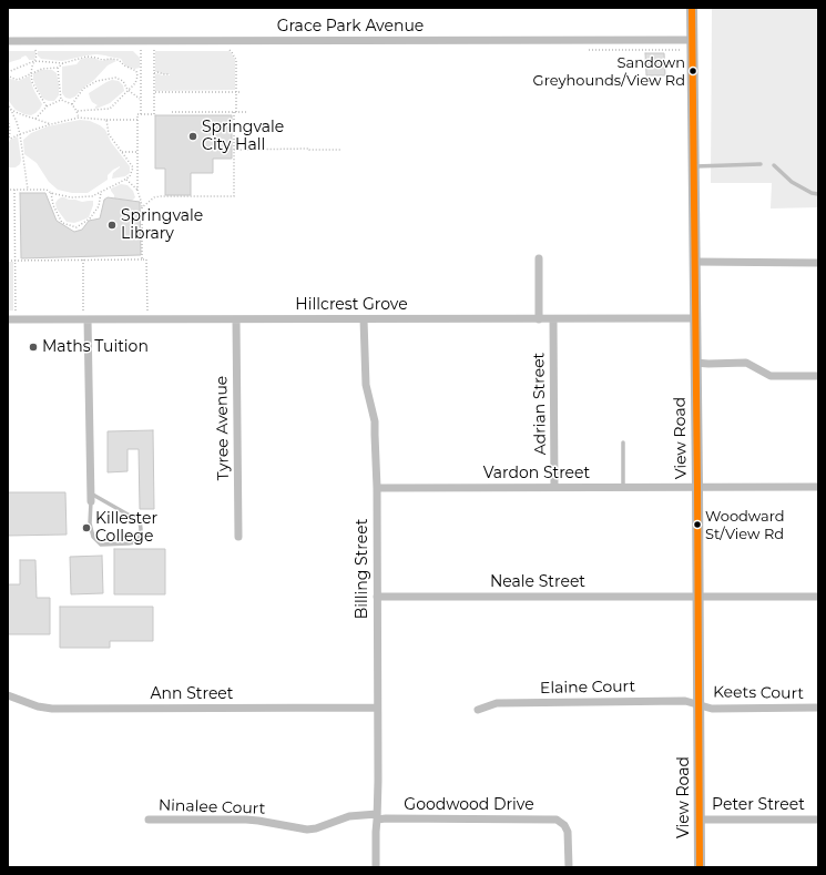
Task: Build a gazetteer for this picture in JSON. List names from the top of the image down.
{
  "streets": {
    "street": [
      "Grace Park Avenue",
      "Hillcrest Grove",
      "Adrian Street",
      "Tyree Avenue",
      "View Road",
      "Vardon Street",
      "Billing Street",
      "Neale Street",
      "Elaine Court",
      "Keets Court",
      "Ann Street",
      "Goodwood Drive",
      "Peter Street",
      "Ninalee Court"
    ]
  },
  "crossings": [
    ["Grace Park Avenue", "View Road"],
    ["Hillcrest Grove", "Adrian Street"],
    ["Hillcrest Grove", "Tyree Avenue"],
    ["Hillcrest Grove", "View Road"],
    ["Hillcrest Grove", "Billing Street"],
    ["Adrian Street", "Vardon Street"],
    ["View Road", "Vardon Street"],
    ["View Road", "Neale Street"],
    ["View Road", "Elaine Court"],
    ["View Road", "Keets Court"],
    ["View Road", "Peter Street"],
    ["Vardon Street", "Billing Street"],
    ["Billing Street", "Neale Street"],
    ["Billing Street", "Ann Street"],
    ["Billing Street", "Goodwood Drive"],
    ["Billing Street", "Ninalee Court"],
    ["Elaine Court", "Keets Court"],
    ["Goodwood Drive", "Ninalee Court"]
  ],
  "places": [
    "Sandown Greyhounds/View Rd",
    "Springvale City Hall",
    "Springvale Library",
    "Maths Tuition",
    "Woodward St/View Rd",
    "Killester College"
  ]
}
